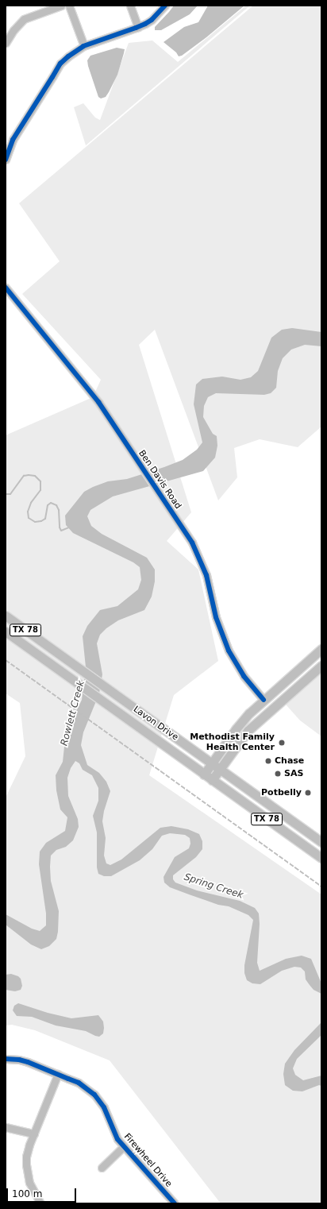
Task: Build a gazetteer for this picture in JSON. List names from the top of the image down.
{
  "streets": {
    "main road": ["TX 78", "Lavon Drive"],
    "street": ["Ben Davis Road", "Firewheel Drive"]
  },
  "water": ["Rowlett Creek", "Spring Creek"],
  "places": [
    "Methodist Family Health Center",
    "Chase",
    "SAS",
    "Potbelly"
  ],
  "scale_bar": "100 m"
}
